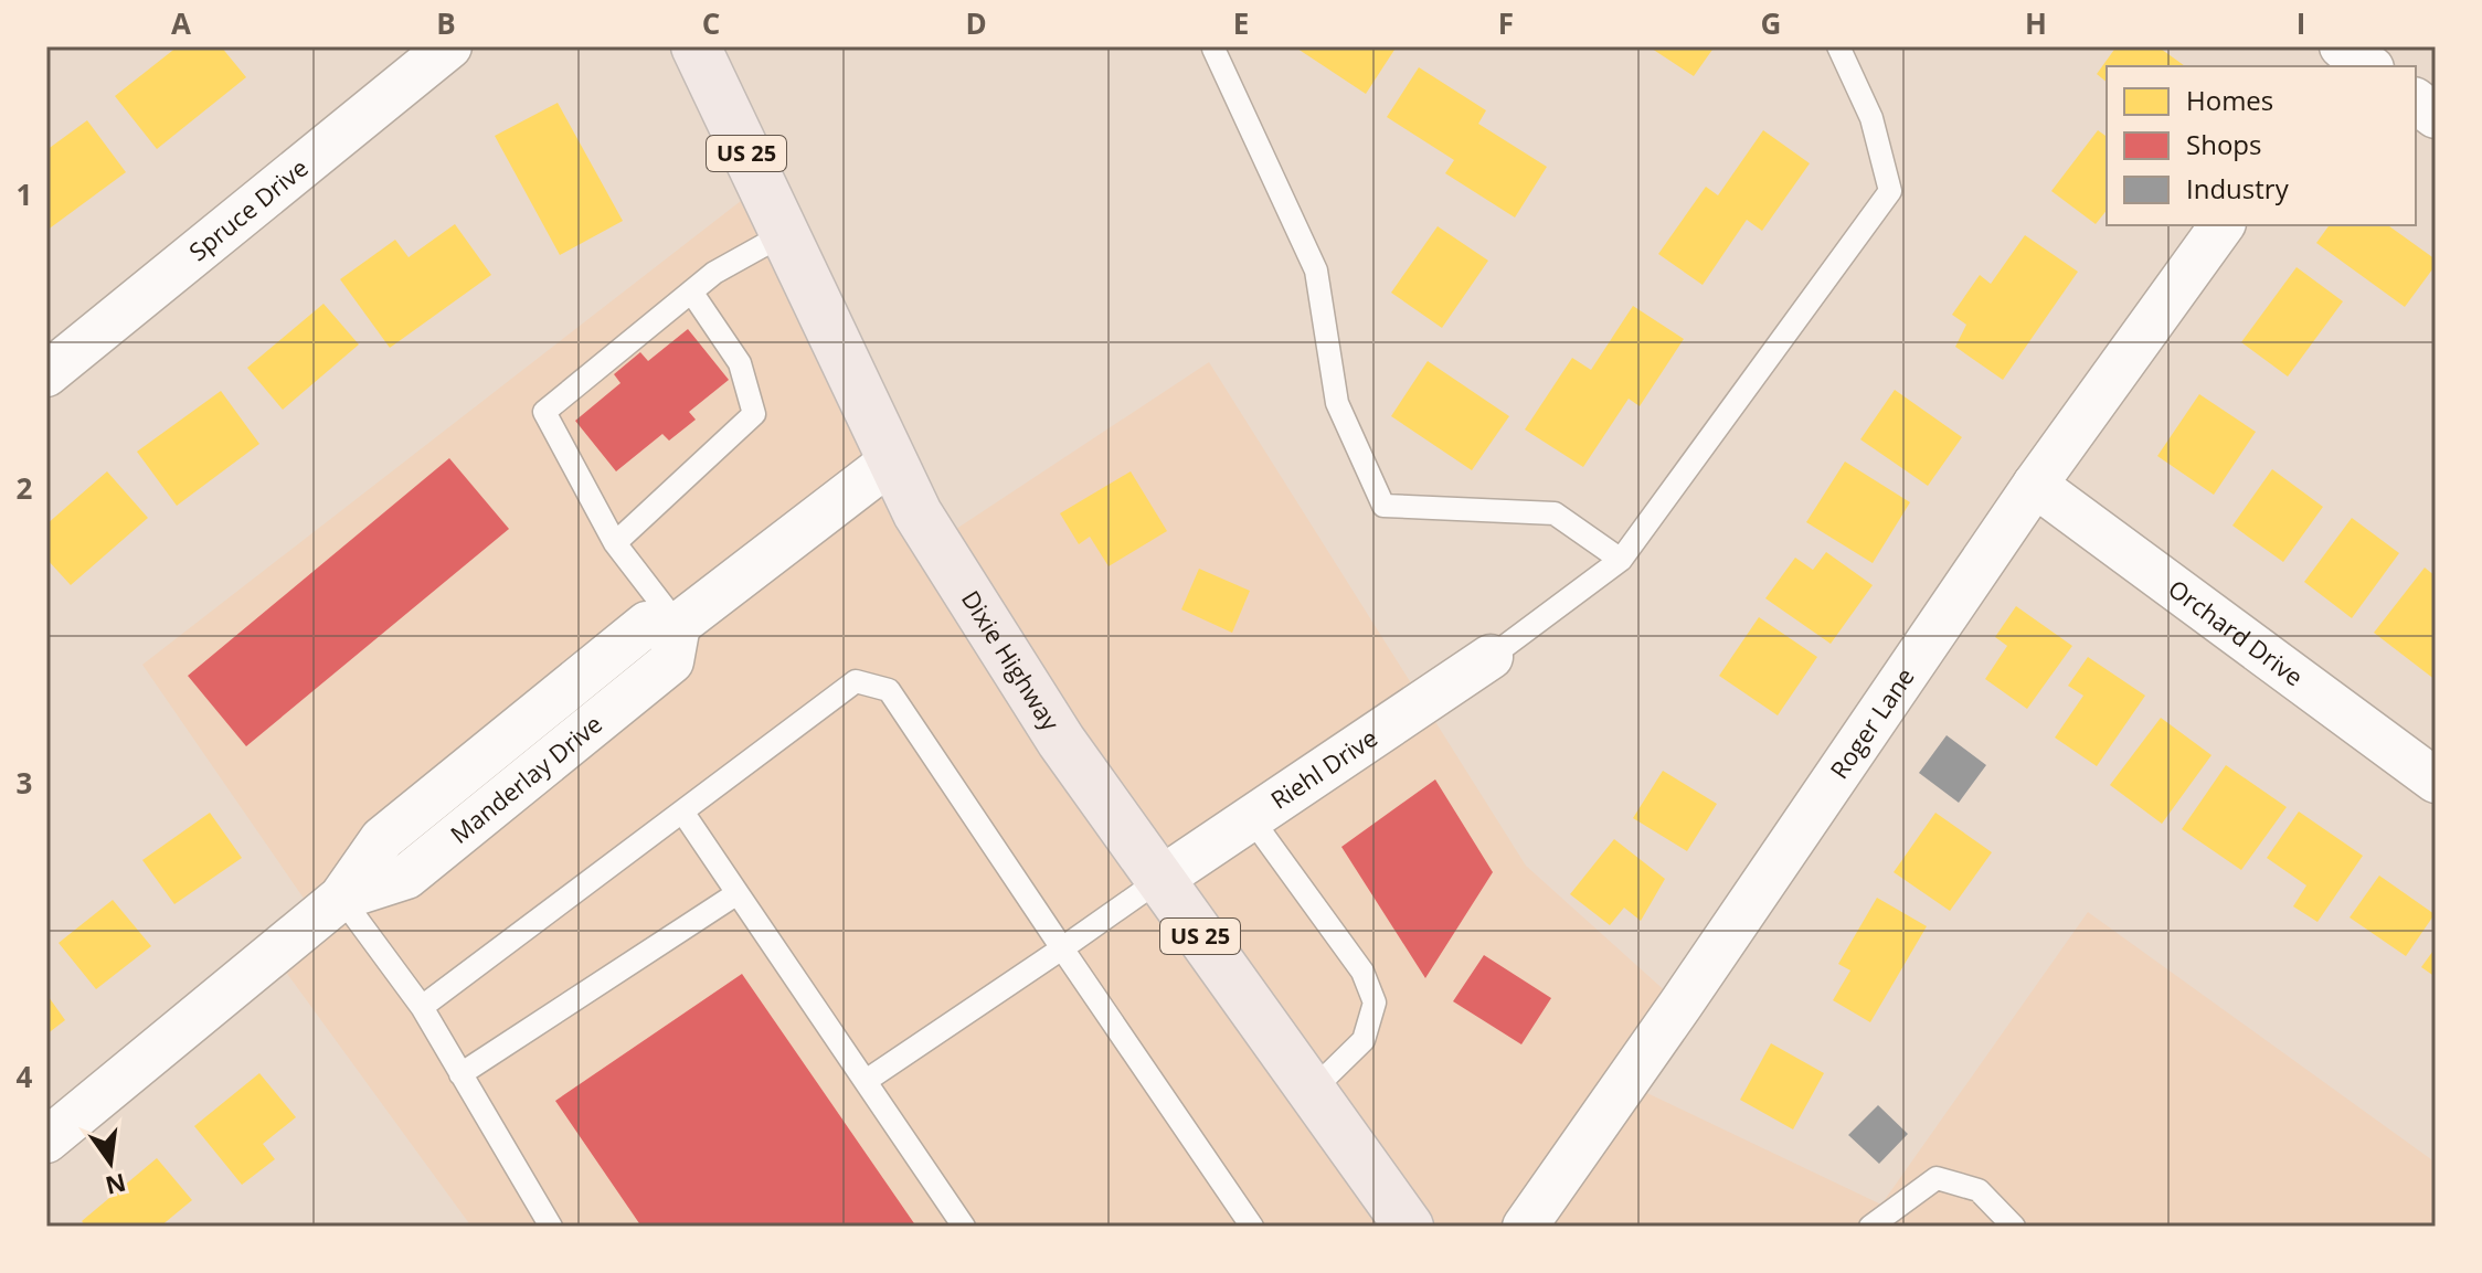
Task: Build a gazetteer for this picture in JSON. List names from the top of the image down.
{
  "streets": {
    "main road": ["US 25", "Dixie Highway"],
    "street": [
      "Spruce Drive",
      "Orchard Drive",
      "Roger Lane",
      "Riehl Drive",
      "Manderlay Drive"
    ]
  },
  "crossings": [
    ["Orchard Drive", "Roger Lane"],
    ["Dixie Highway", "Riehl Drive"],
    ["Dixie Highway", "Manderlay Drive"]
  ],
  "legend": ["Homes", "Shops", "Industry"],
  "north": "bottom",
  "grid": {
    "columns": [
      "A",
      "B",
      "C",
      "D",
      "E",
      "F",
      "G",
      "H",
      "I"
    ],
    "rows": [
      "1",
      "2",
      "3",
      "4"
    ]
  }
}
